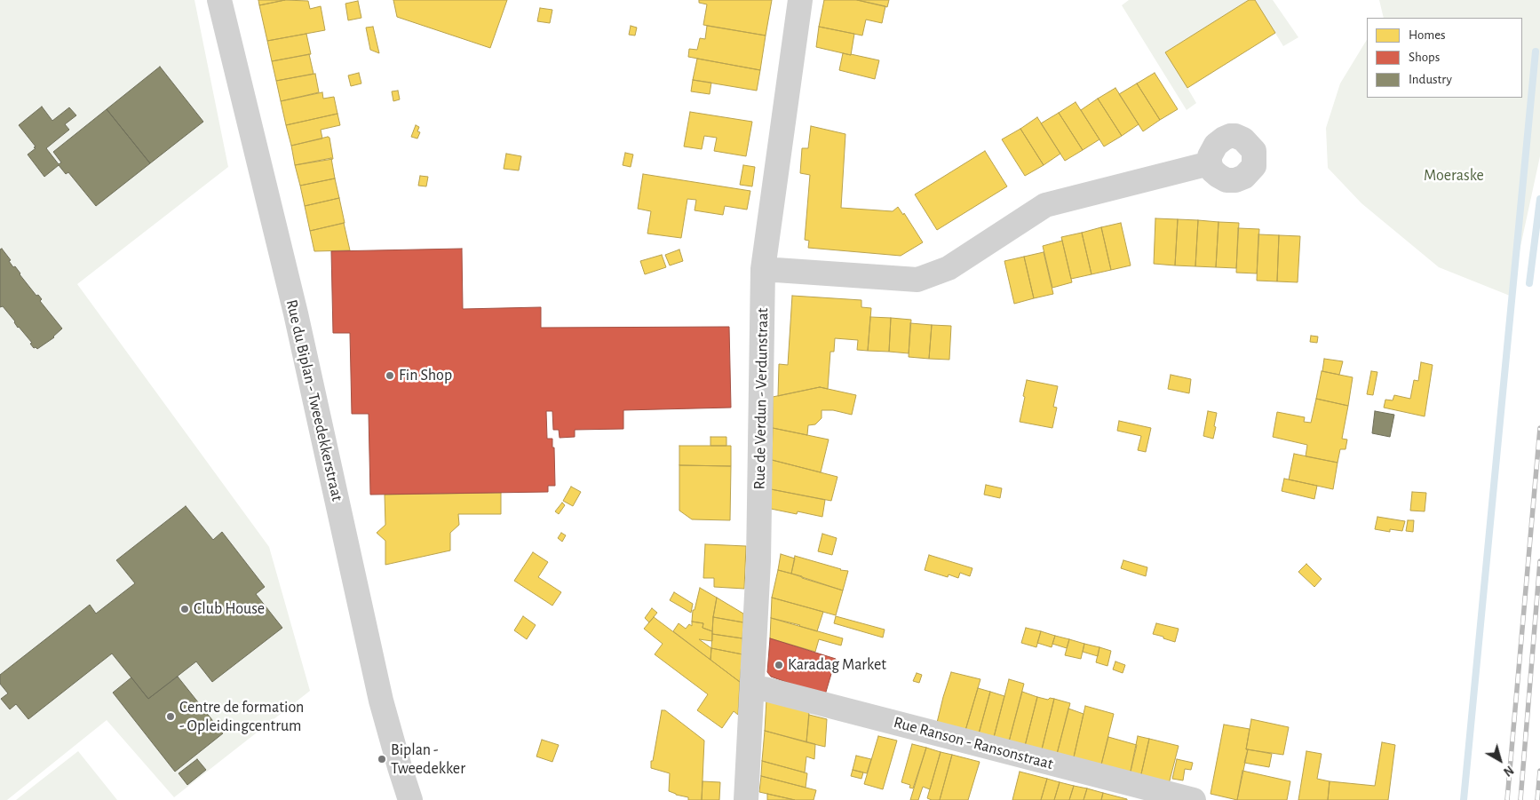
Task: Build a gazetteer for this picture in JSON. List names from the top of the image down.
{
  "streets": {
    "street": ["Rue de Verdun - Verdunstraat", "Rue du Biplan - Tweedekkerstraat", "Rue Ranson - Ransonstraat"]
  },
  "crossings": [
    ["Rue de Verdun - Verdunstraat", "Rue Ranson - Ransonstraat"]
  ],
  "parks": ["Moeraske"],
  "places": [
    "Fin Shop",
    "Club House",
    "Karadag Market",
    "Centre de formation - Opleidingcentrum",
    "Biplan - Tweedekker"
  ],
  "legend": ["Homes", "Shops", "Industry"],
  "north": "bottom right"
}
